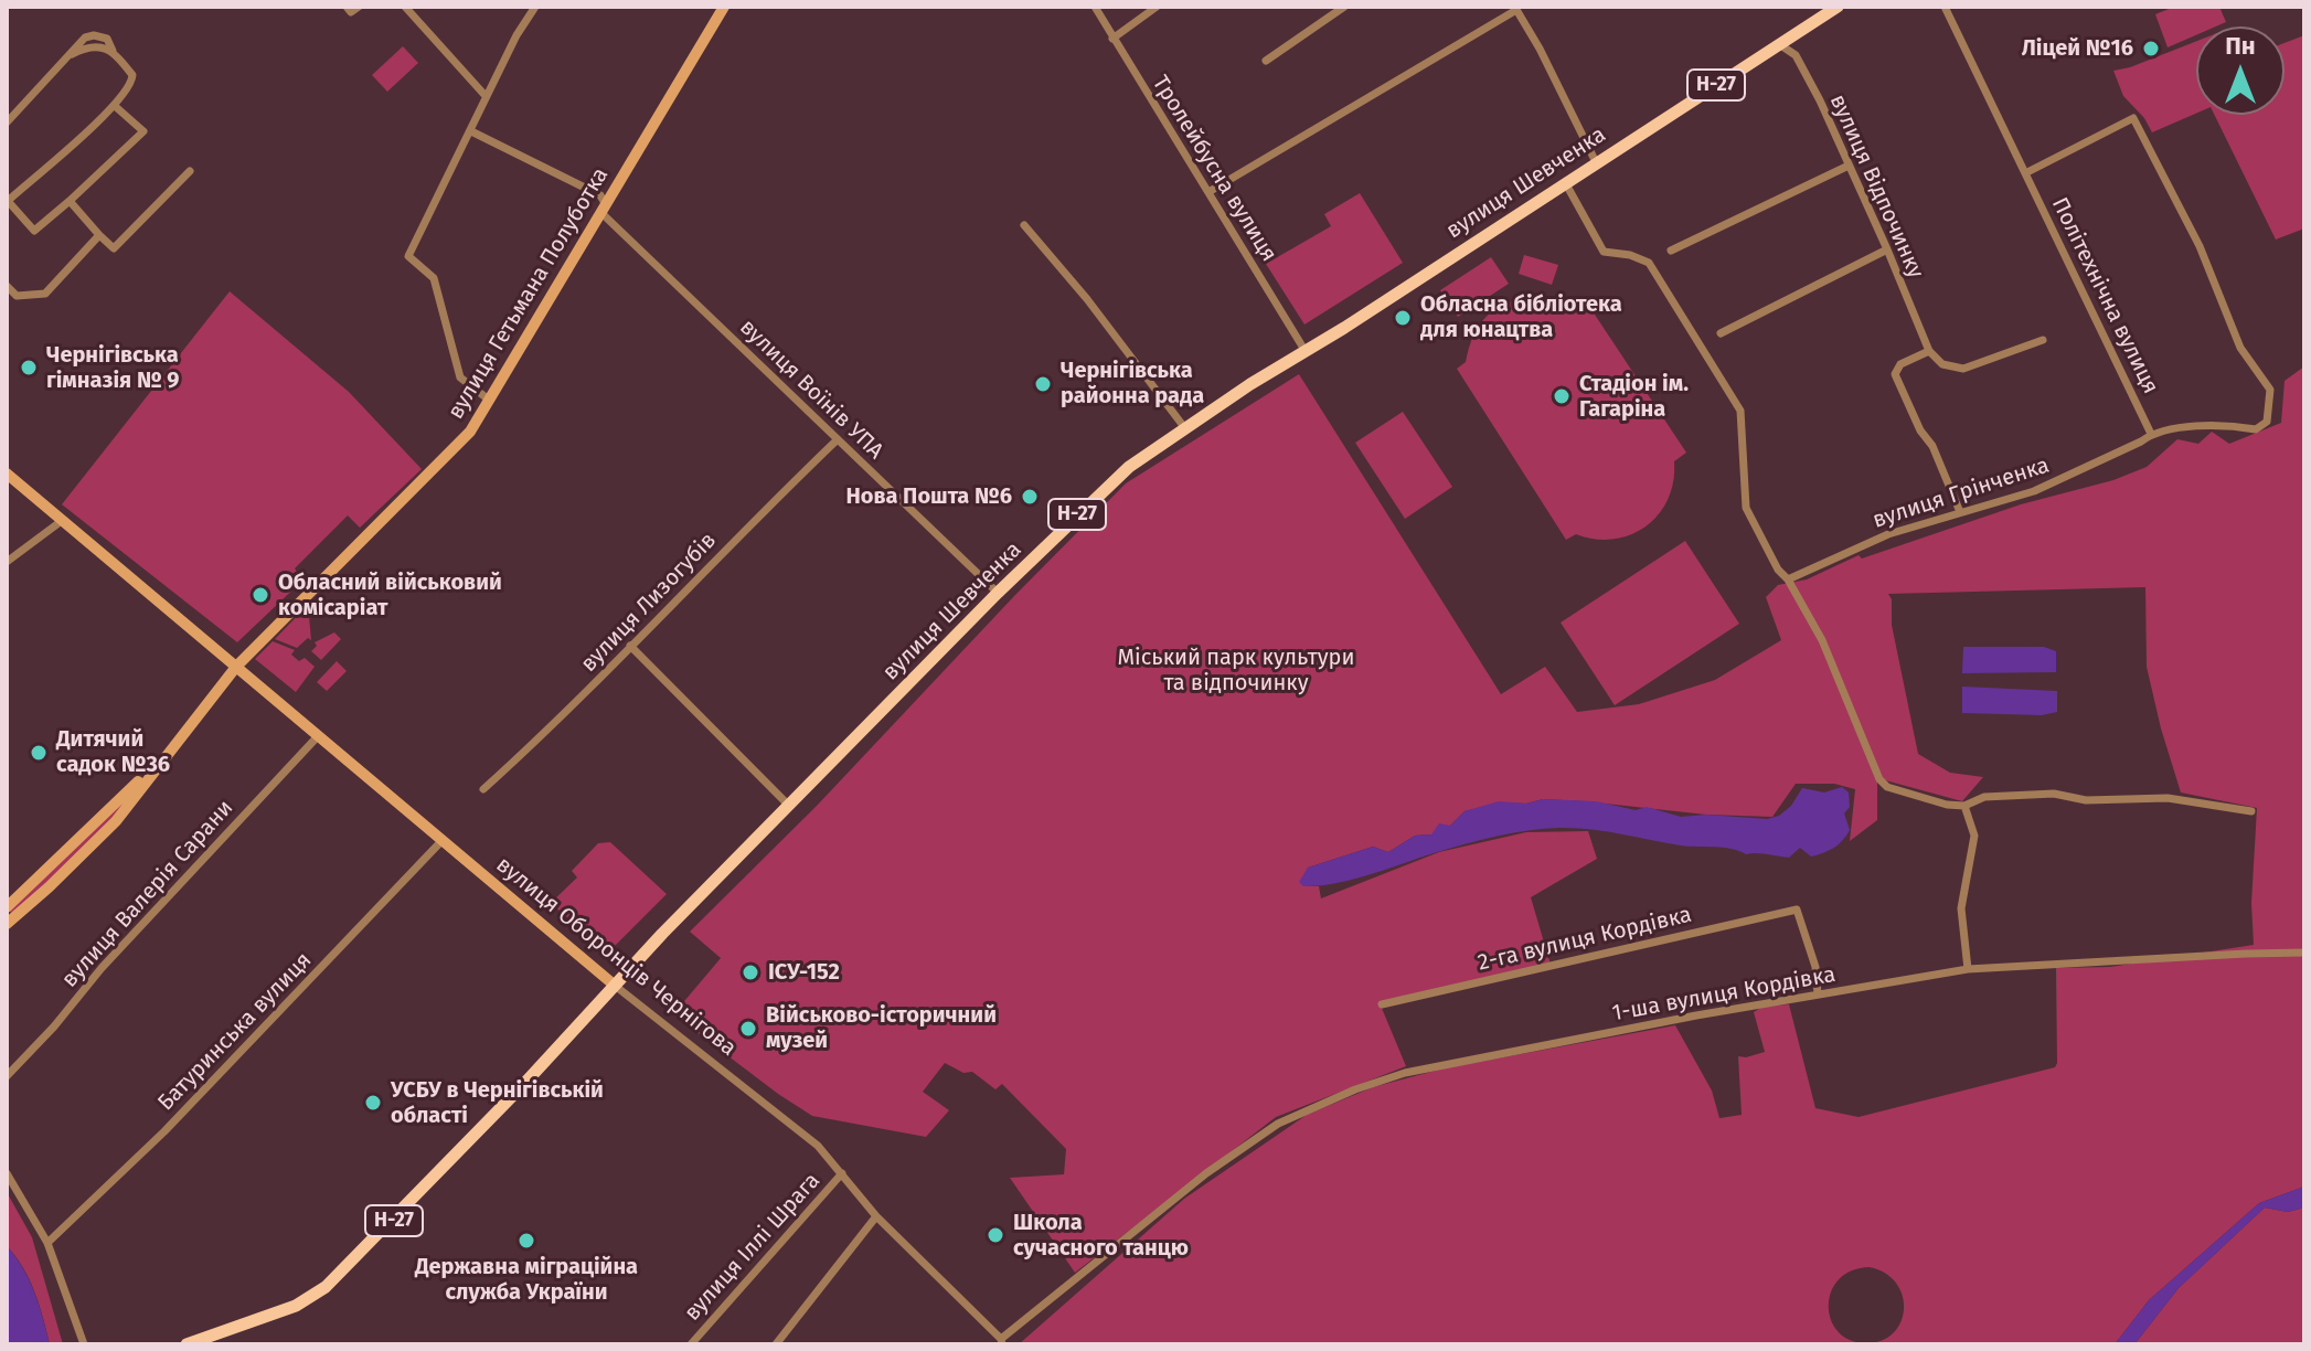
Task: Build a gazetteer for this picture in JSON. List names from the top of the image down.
{
  "streets": {
    "main road": ["Н-27", "вулиця Шевченка"],
    "street": [
      "Тролейбусна вулиця",
      "вулиця Відпочинку",
      "вулиця Гетьмана Полуботка",
      "Політехнічна вулиця",
      "вулиця Воїнів УПА",
      "вулиця Грінченка",
      "вулиця Лизогубів",
      "вулиця Валерія Сарани",
      "2-га вулиця Кордівка",
      "вулиця Оборонців Чернігова",
      "1-ша вулиця Кордівка",
      "Батуринська вулиця",
      "вулиця Іллі Шрага"
    ]
  },
  "crossings": [
    ["Тролейбусна вулиця", "вулиця Шевченка"],
    ["вулиця Шевченка", "вулиця Відпочинку"],
    ["вулиця Шевченка", "вулиця Воїнів УПА"],
    ["вулиця Шевченка", "вулиця Оборонців Чернігова"],
    ["вулиця Гетьмана Полуботка", "вулиця Воїнів УПА"],
    ["вулиця Гетьмана Полуботка", "вулиця Оборонців Чернігова"],
    ["Політехнічна вулиця", "вулиця Грінченка"],
    ["вулиця Воїнів УПА", "вулиця Лизогубів"],
    ["вулиця Валерія Сарани", "вулиця Оборонців Чернігова"],
    ["2-га вулиця Кордівка", "1-ша вулиця Кордівка"],
    ["вулиця Оборонців Чернігова", "1-ша вулиця Кордівка"],
    ["вулиця Оборонців Чернігова", "Батуринська вулиця"],
    ["вулиця Оборонців Чернігова", "вулиця Іллі Шрага"]
  ],
  "parks": ["Міський парк культури та відпочинку"],
  "places": [
    "Ліцей №16",
    "Обласна бібліотека для юнацтва",
    "Чернігівська гімназія № 9",
    "Чернігівська районна рада",
    "Стадіон ім. Гагаріна",
    "Нова Пошта №6",
    "Обласний військовий комісаріат",
    "Дитячий садок №36",
    "ІСУ-152",
    "Військово-історичний музей",
    "УСБУ в Чернігівській області",
    "Школа сучасного танцю",
    "Державна міграційна служба України"
  ],
  "north": "top"
}
